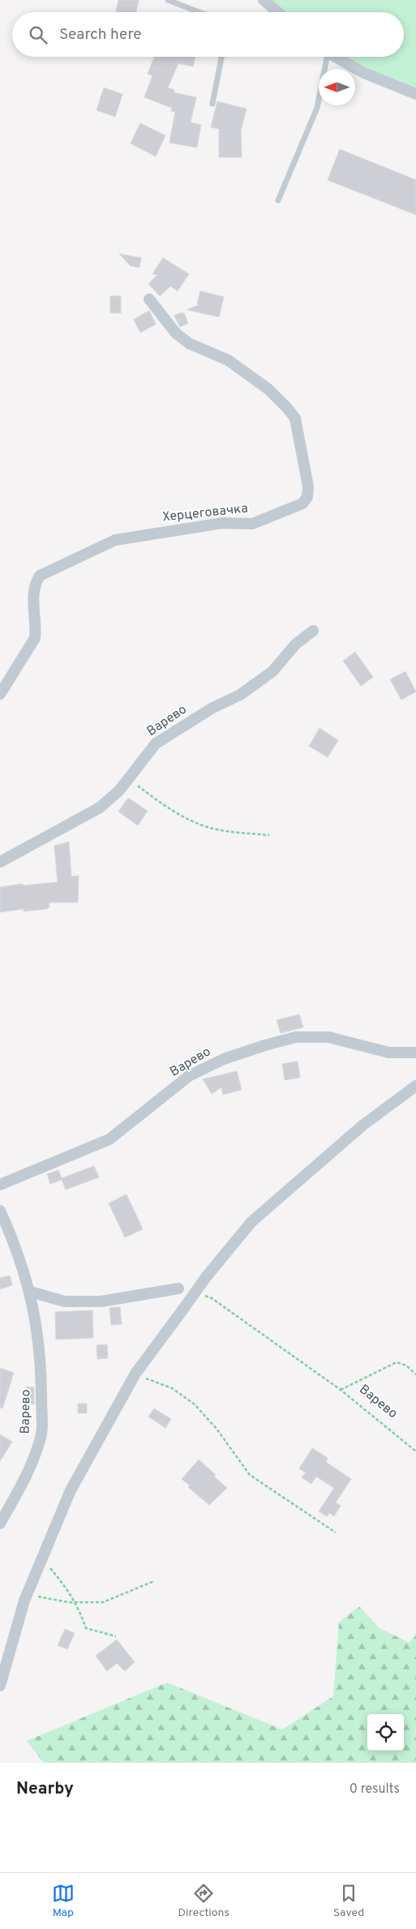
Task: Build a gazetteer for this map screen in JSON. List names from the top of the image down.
{
  "streets": {
    "street": ["Херцеговачка", "Варево"]
  },
  "north": "left",
  "page": {
    "search": "Search here",
    "heading": ["Nearby", "0 results"],
    "nav": ["Map", "Directions", "Saved"]
  }
}
